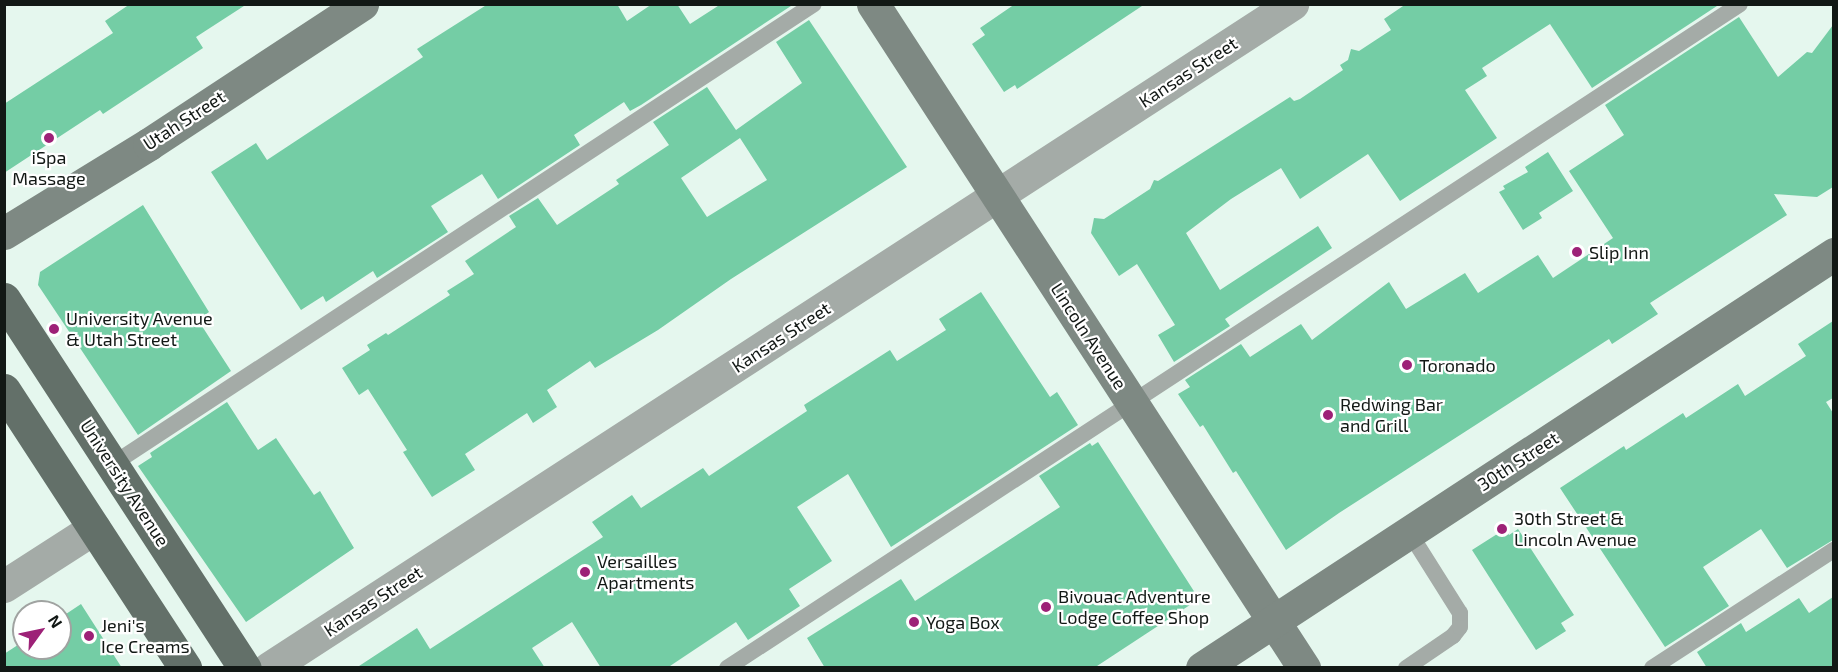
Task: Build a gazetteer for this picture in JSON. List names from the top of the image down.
{
  "streets": {
    "main road": ["University Avenue"],
    "street": [
      "Kansas Street",
      "Utah Street",
      "Lincoln Avenue",
      "30th Street"
    ]
  },
  "crossings": [
    ["Kansas Street", "Lincoln Avenue"],
    ["Lincoln Avenue", "30th Street"]
  ],
  "places": [
    "iSpa Massage",
    "Slip Inn",
    "University Avenue & Utah Street",
    "Toronado",
    "Redwing Bar and Grill",
    "30th Street & Lincoln Avenue",
    "Versailles Apartments",
    "Bivouac Adventure Lodge Coffee Shop",
    "Yoga Box",
    "Jeni's Ice Creams"
  ],
  "north": "top right"
}
